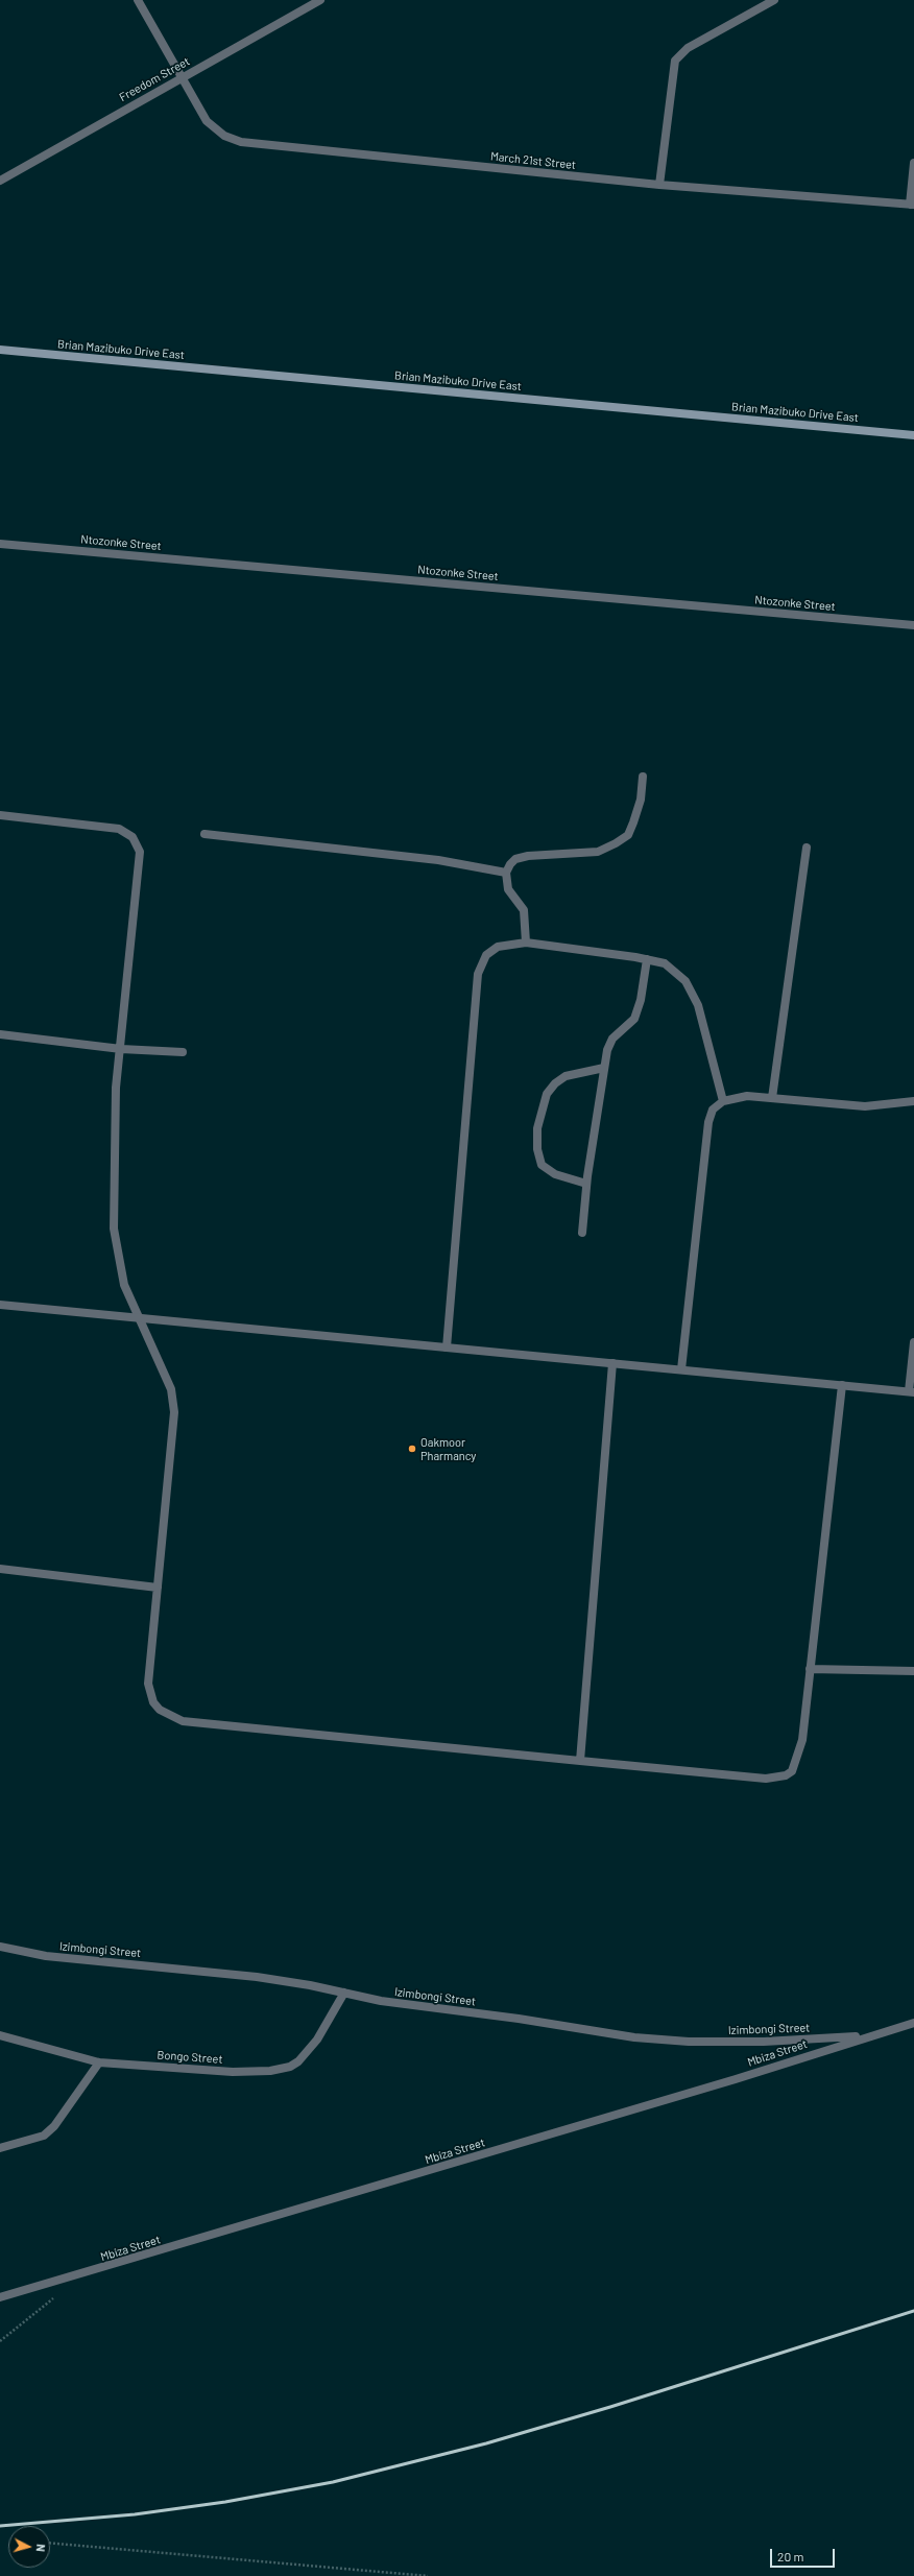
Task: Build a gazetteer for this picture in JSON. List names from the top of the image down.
{
  "streets": {
    "street": [
      "Freedom Street",
      "March 21st Street",
      "Brian Mazibuko Drive East",
      "Ntozonke Street",
      "Izimbongi Street",
      "Mbiza Street",
      "Bongo Street"
    ]
  },
  "crossings": [
    ["Freedom Street", "March 21st Street"],
    ["Izimbongi Street", "Mbiza Street"],
    ["Izimbongi Street", "Bongo Street"]
  ],
  "places": ["Oakmoor Pharmancy"],
  "scale_bar": "20 m",
  "north": "right"
}
